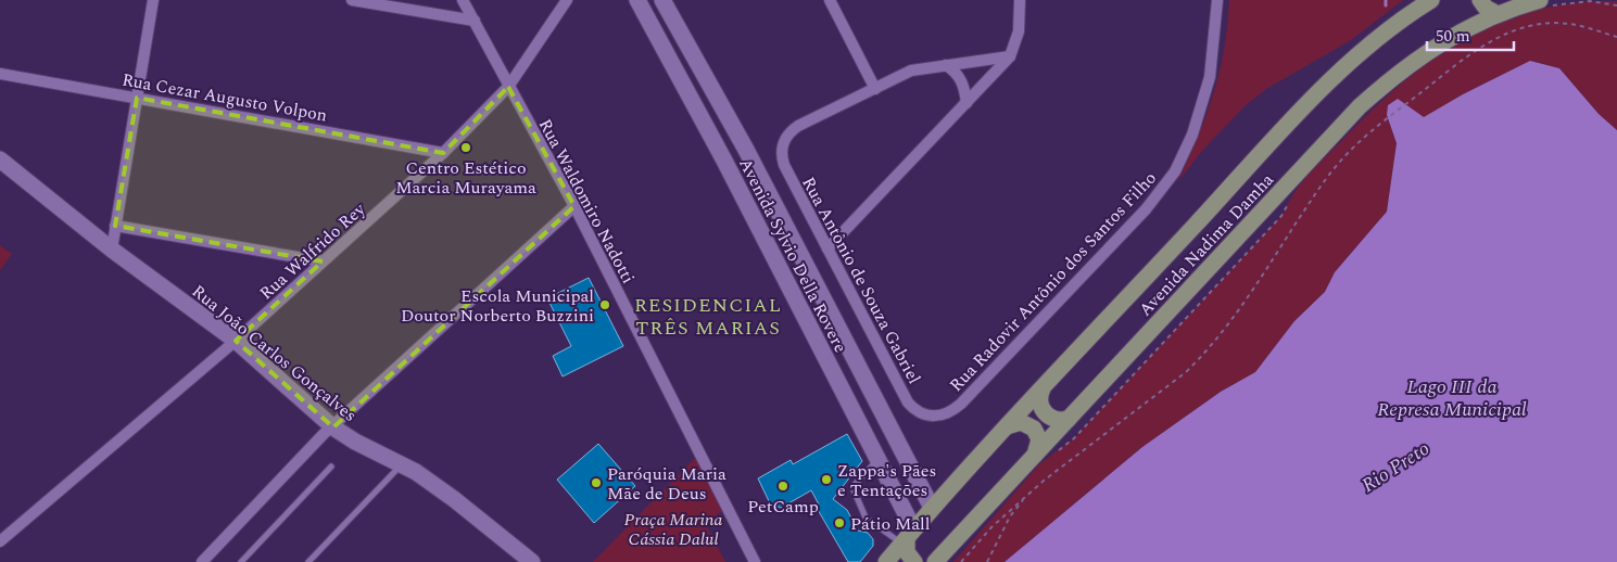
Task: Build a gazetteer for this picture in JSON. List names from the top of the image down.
{
  "streets": {
    "main road": ["Avenida Nadima Damha", "Avenida Sylvio Della Rovere", "Rua João Carlos Gonçalves"],
    "street": [
      "Rua Cezar Augusto Volpon",
      "Rua Waldomiro Nadotti",
      "Rua Walfrido Rey",
      "Rua Antônio de Souza Gabriel",
      "Rua Radovir Antônio dos Santos Filho"
    ]
  },
  "crossings": [
    ["Rua Cezar Augusto Volpon", "Rua Walfrido Rey"],
    ["Rua Waldomiro Nadotti", "Rua Walfrido Rey"],
    ["Avenida Nadima Damha", "Avenida Sylvio Della Rovere"],
    ["Rua Walfrido Rey", "Rua João Carlos Gonçalves"],
    ["Rua Antônio de Souza Gabriel", "Rua Radovir Antônio dos Santos Filho"]
  ],
  "districts": ["RESIDENCIAL TRÊS MARIAS"],
  "water": ["Lago III da Represa Municipal", "Rio Preto"],
  "parks": ["Praça Marina Cássia Dalul"],
  "places": [
    "Centro Estético Marcia Murayama",
    "Escola Municipal Doutor Norberto Buzzini",
    "Zappa's Pães e Tentações",
    "Paróquia Maria Mãe de Deus",
    "PetCamp",
    "Pátio Mall"
  ],
  "scale_bar": "50 m"
}
